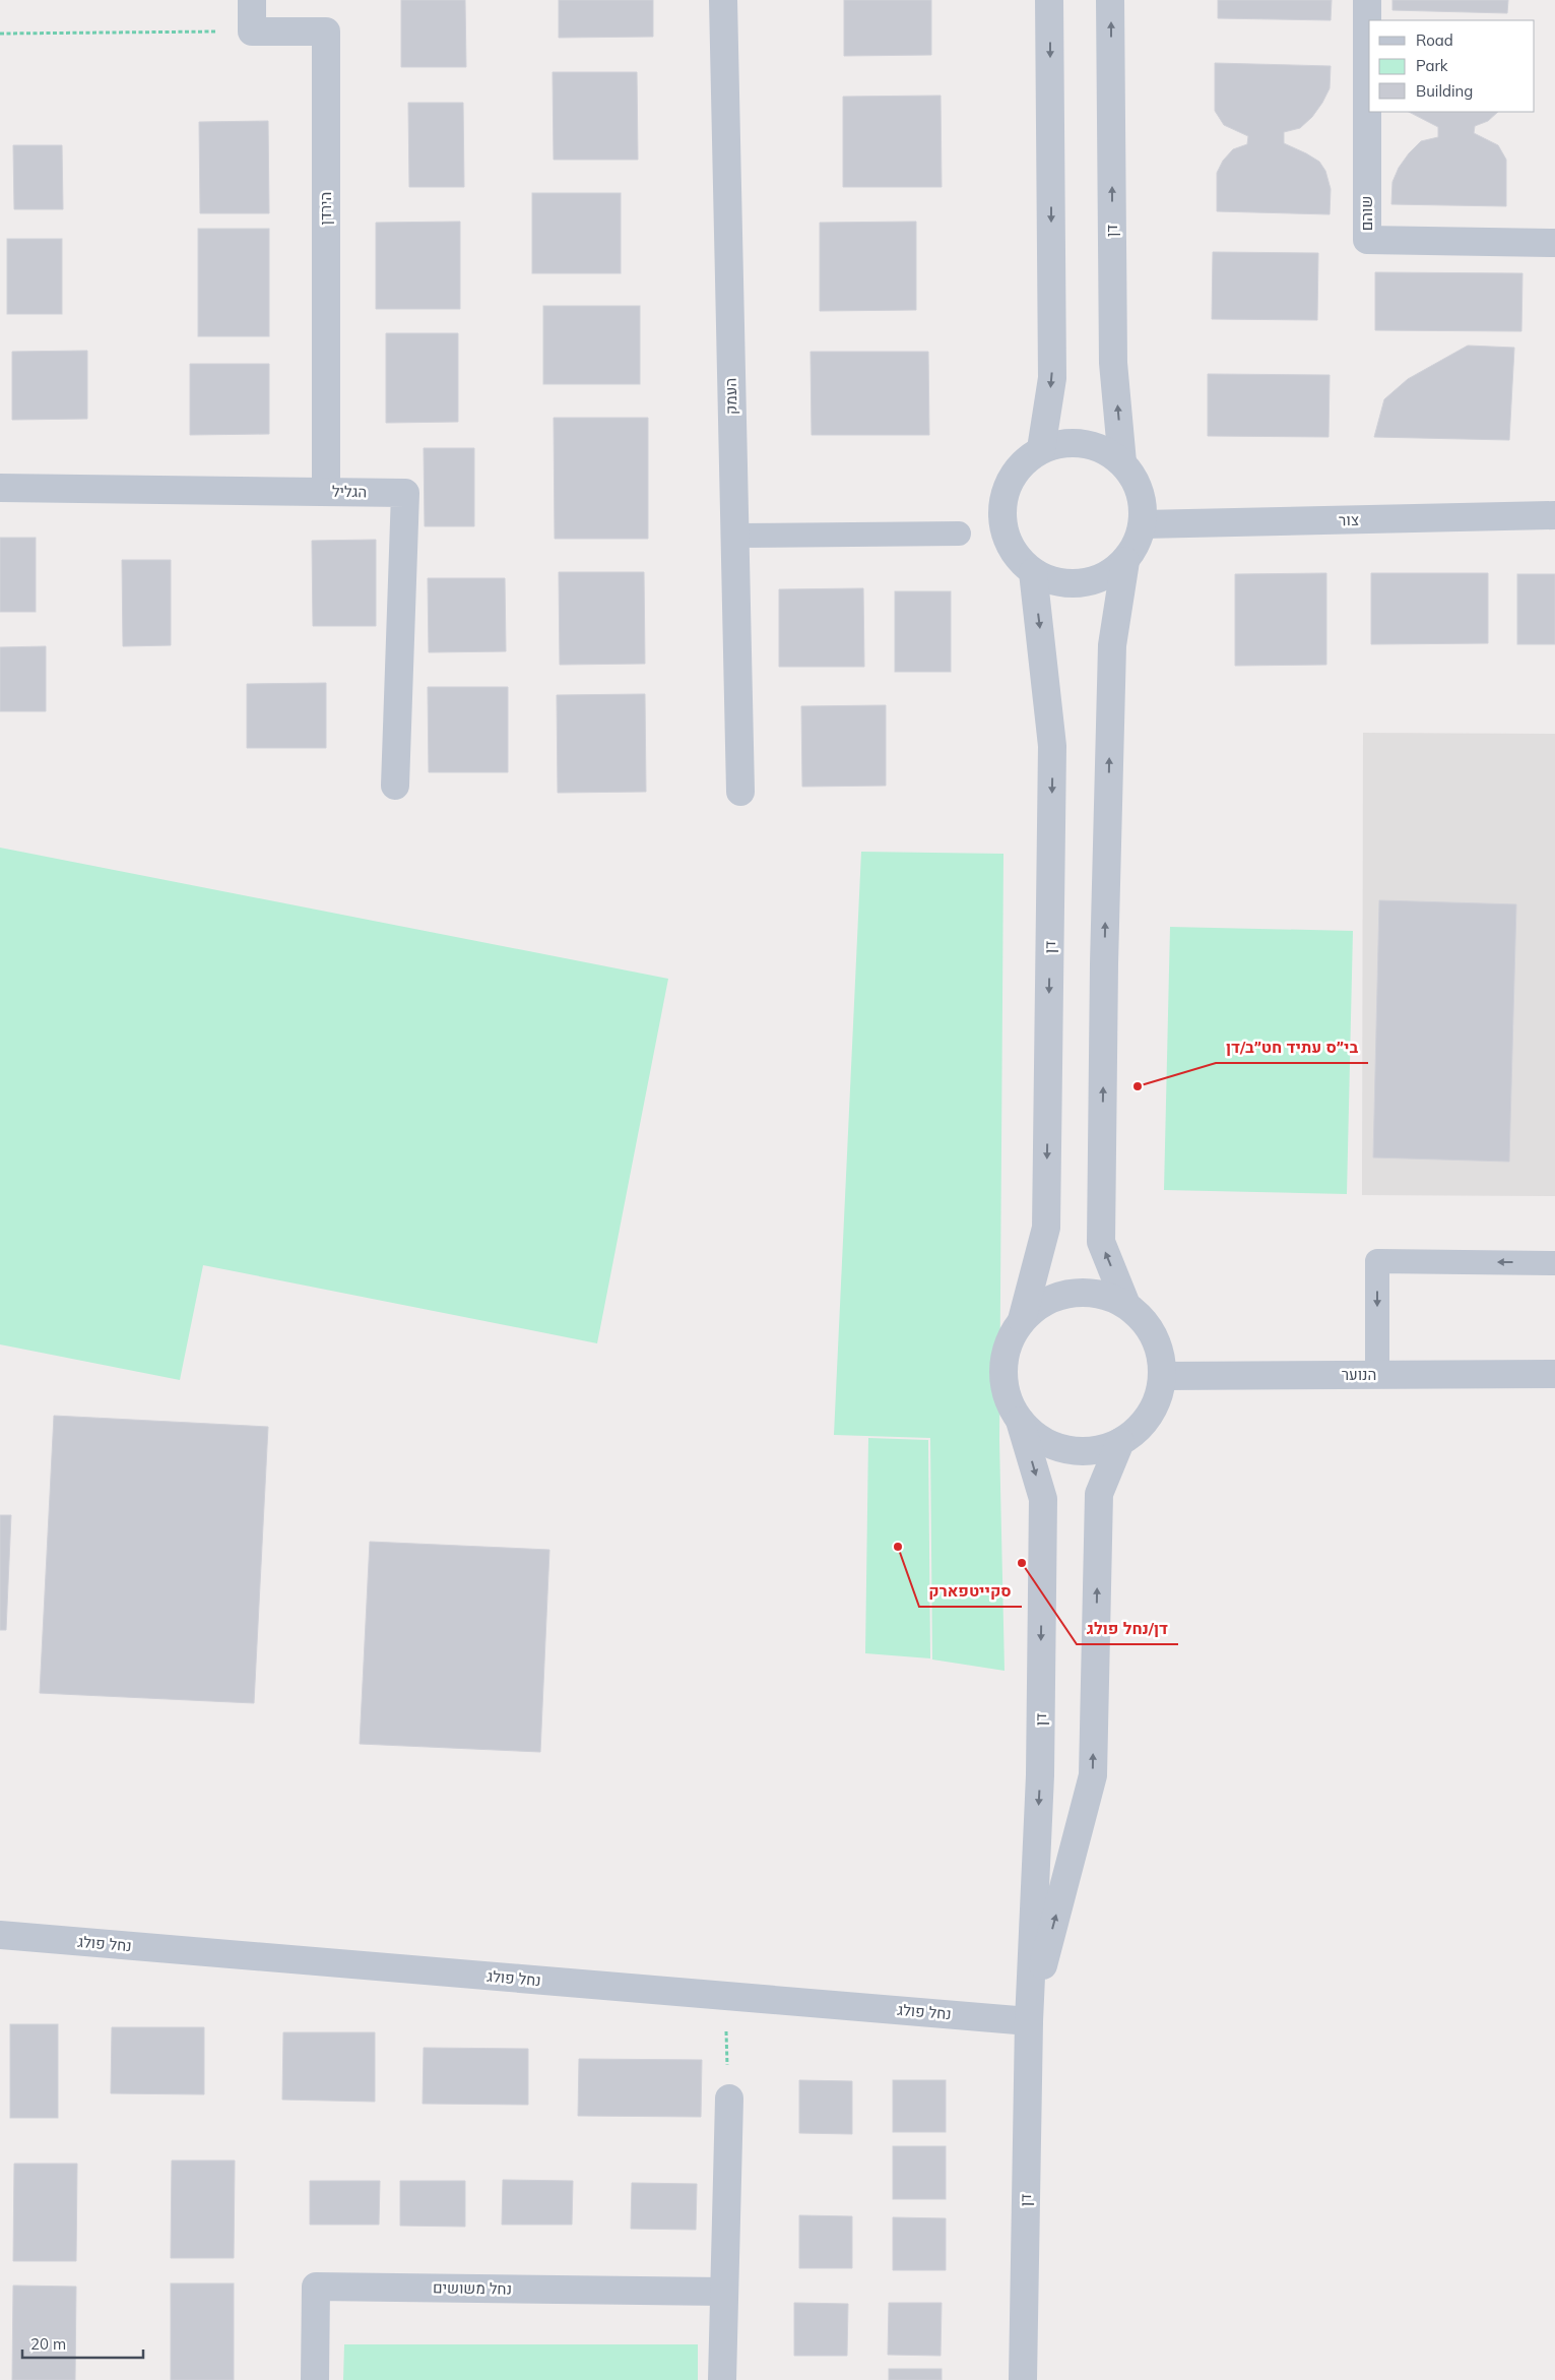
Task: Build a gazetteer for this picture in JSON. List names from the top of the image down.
{
  "streets": {
    "street": [
      "הירדן",
      "שוהם",
      "דן",
      "העמק",
      "הגליל",
      "צור",
      "הנוער",
      "נחל פולג",
      "נחל משושים"
    ]
  },
  "crossings": [
    ["הירדן", "הגליל"],
    ["דן", "צור"],
    ["דן", "הנוער"],
    ["דן", "נחל פולג"]
  ],
  "places": ["בי״ס עתיד חט״ב/דן", "סקייטפארק", "דן/נחל פולג"],
  "legend": ["Road", "Park", "Building"],
  "scale_bar": "20 m"
}
